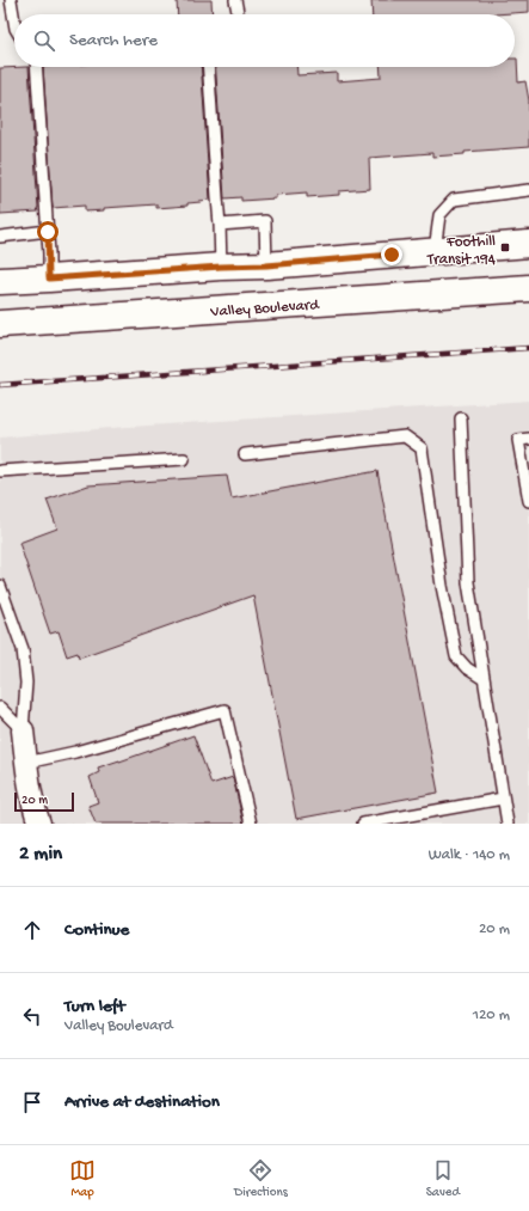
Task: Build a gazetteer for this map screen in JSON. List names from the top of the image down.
{
  "streets": {
    "main road": ["Valley Boulevard"]
  },
  "places": {
    "transit": ["Foothill Transit 194"]
  },
  "scale_bar": "20 m",
  "page": {
    "search": "Search here",
    "scale": "20 m",
    "heading": ["2 min", "Walk · 140 m"],
    "list": [
      ["Continue", "20 m"],
      ["Turn left", "Valley Boulevard", "120 m"],
      "Arrive at destination"
    ],
    "nav": ["Map", "Directions", "Saved"]
  }
}
